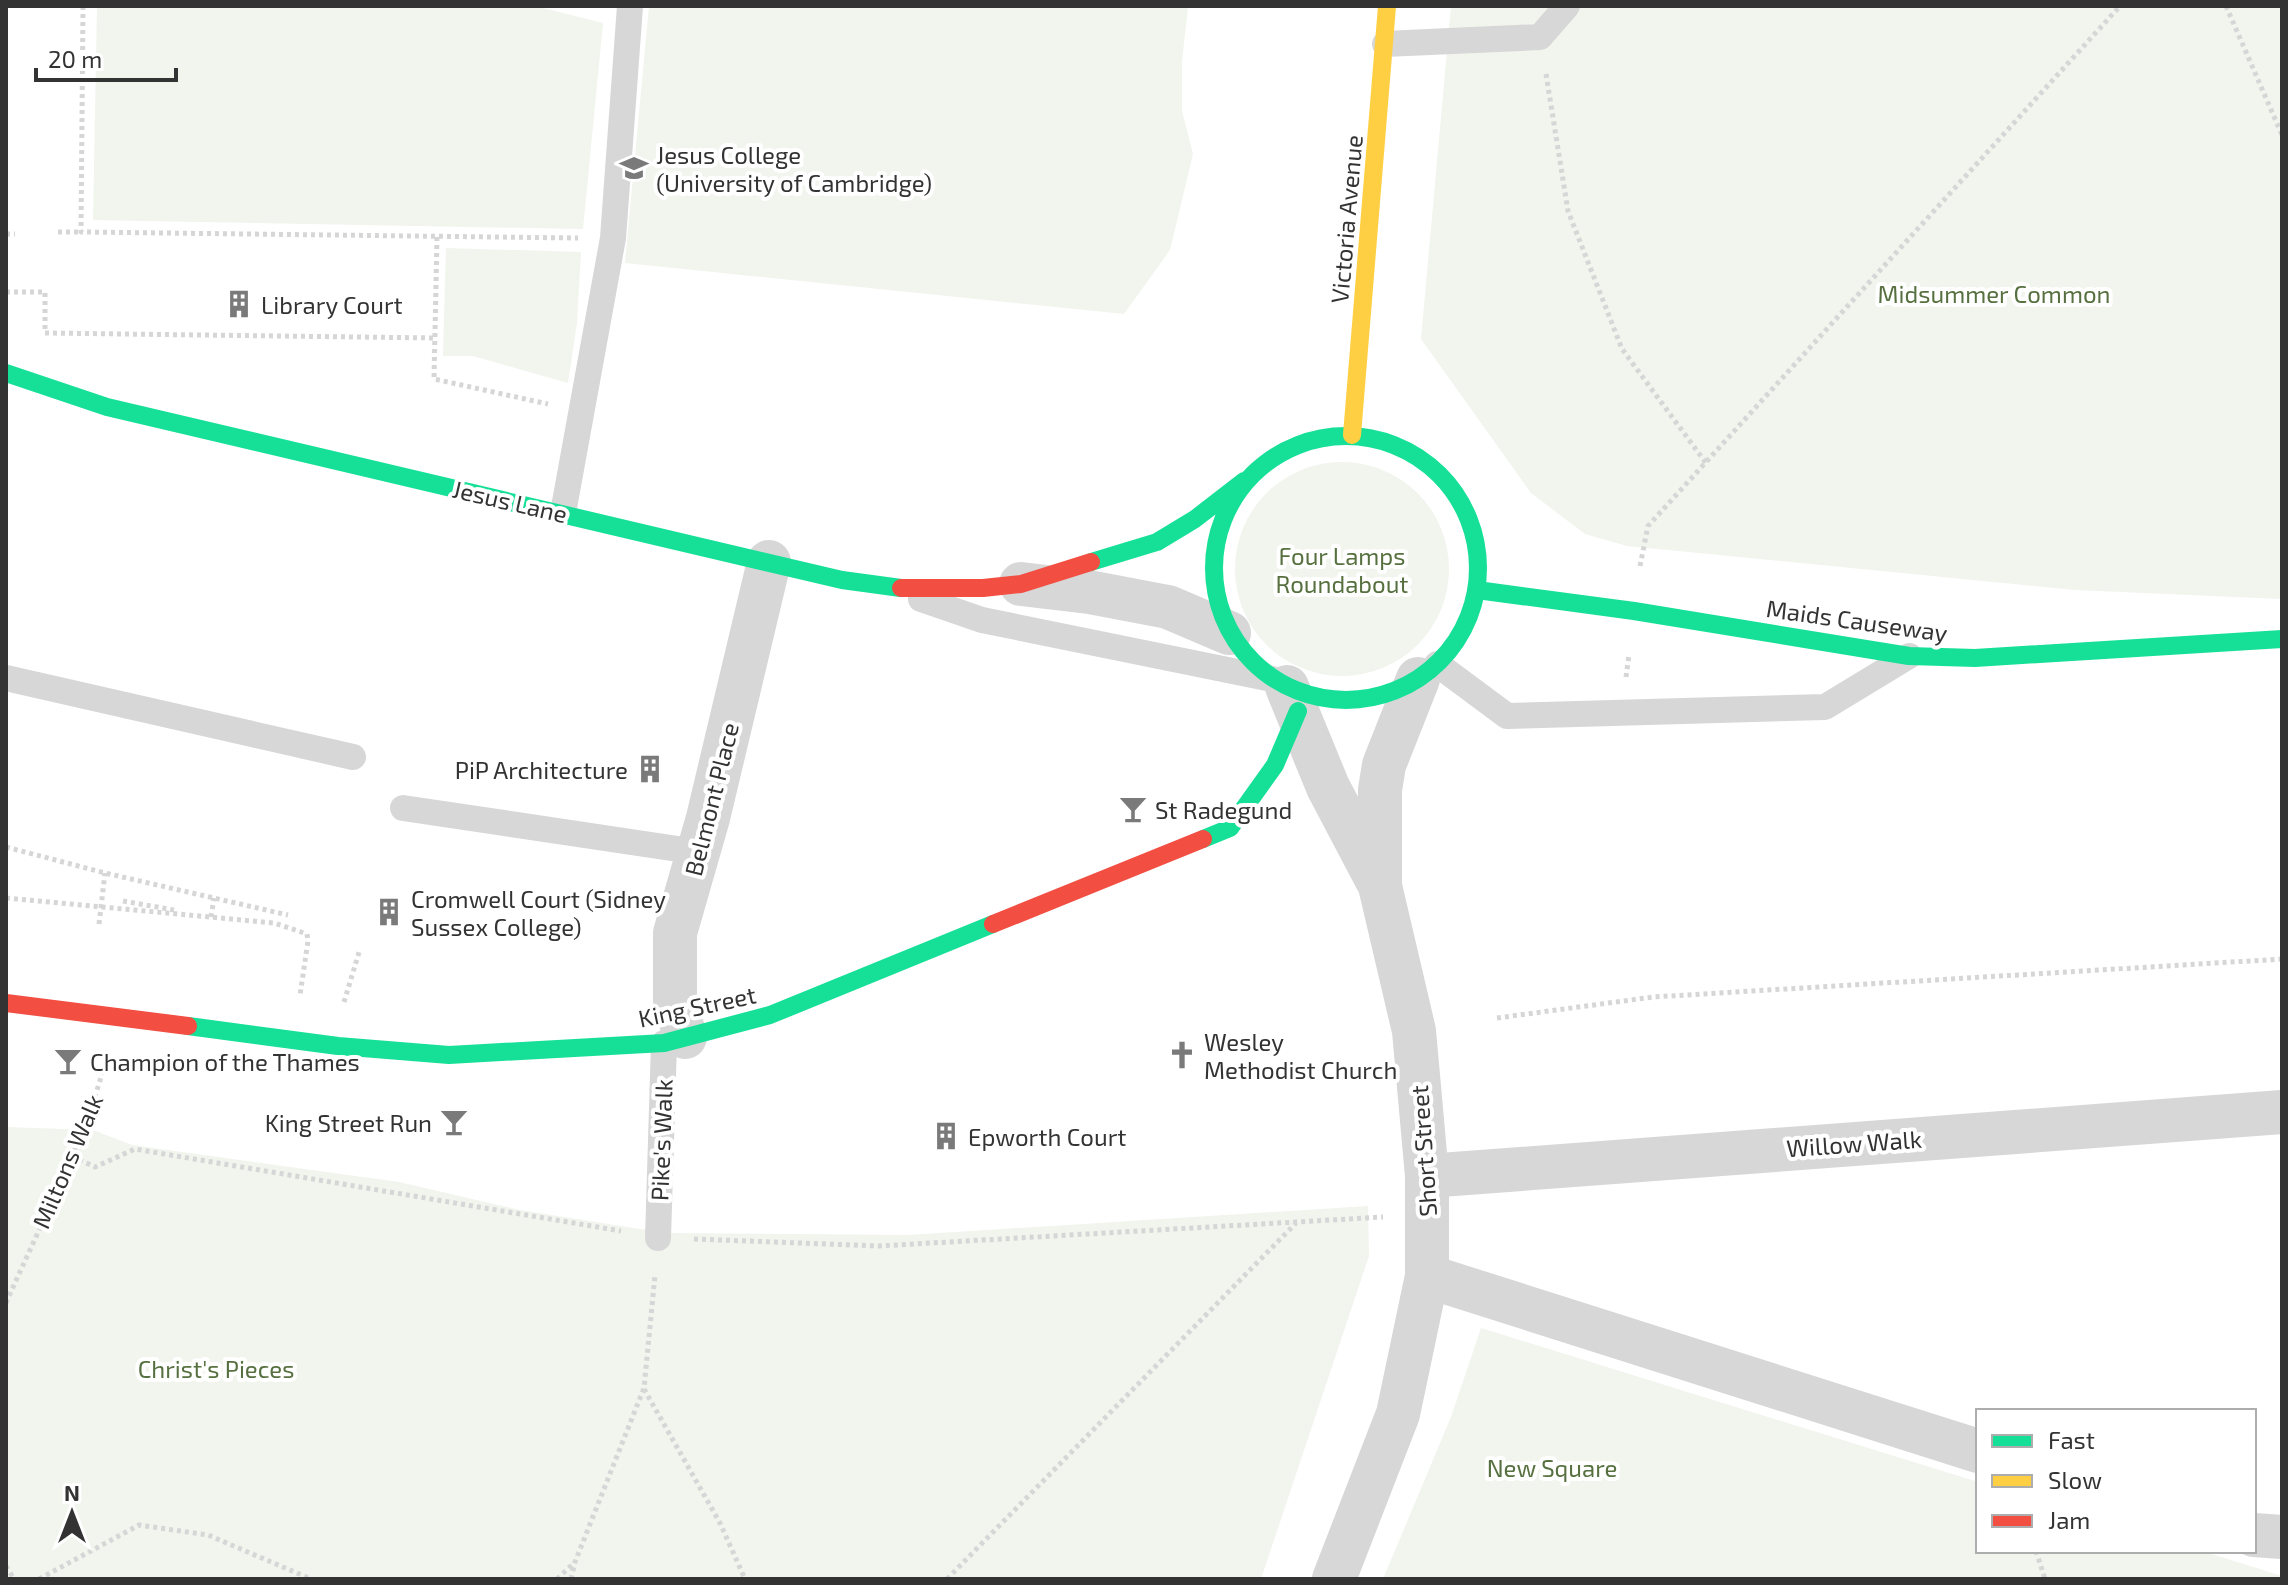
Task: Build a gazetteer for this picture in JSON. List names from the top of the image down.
{
  "streets": {
    "street": [
      "Victoria Avenue",
      "Jesus Lane",
      "Maids Causeway",
      "Belmont Place",
      "King Street",
      "Willow Walk",
      "Short Street"
    ],
    "lane": ["Pike's Walk"],
    "path": ["Miltons Walk"]
  },
  "crossings": [
    ["Victoria Avenue", "Jesus Lane"],
    ["Victoria Avenue", "Maids Causeway"],
    ["Victoria Avenue", "King Street"],
    ["Victoria Avenue", "Short Street"],
    ["Jesus Lane", "Maids Causeway"],
    ["Jesus Lane", "Belmont Place"],
    ["Jesus Lane", "King Street"],
    ["Jesus Lane", "Short Street"],
    ["Maids Causeway", "King Street"],
    ["Maids Causeway", "Short Street"],
    ["Belmont Place", "King Street"],
    ["Belmont Place", "Pike's Walk"],
    ["King Street", "Pike's Walk"],
    ["King Street", "Short Street"],
    ["King Street", "Miltons Walk"],
    ["Willow Walk", "Short Street"]
  ],
  "parks": [
    "Midsummer Common",
    "Four Lamps Roundabout",
    "Christ's Pieces",
    "New Square"
  ],
  "places": {
    "school or university": ["Jesus College (University of Cambridge)"],
    "building": [
      "Library Court",
      "PiP Architecture",
      "Cromwell Court (Sidney Sussex College)",
      "Epworth Court"
    ],
    "bar": ["St Radegund", "Champion of the Thames", "King Street Run"],
    "church": ["Wesley Methodist Church"]
  },
  "legend": ["Fast", "Slow", "Jam"],
  "scale_bar": "20 m",
  "north": "top"
}
